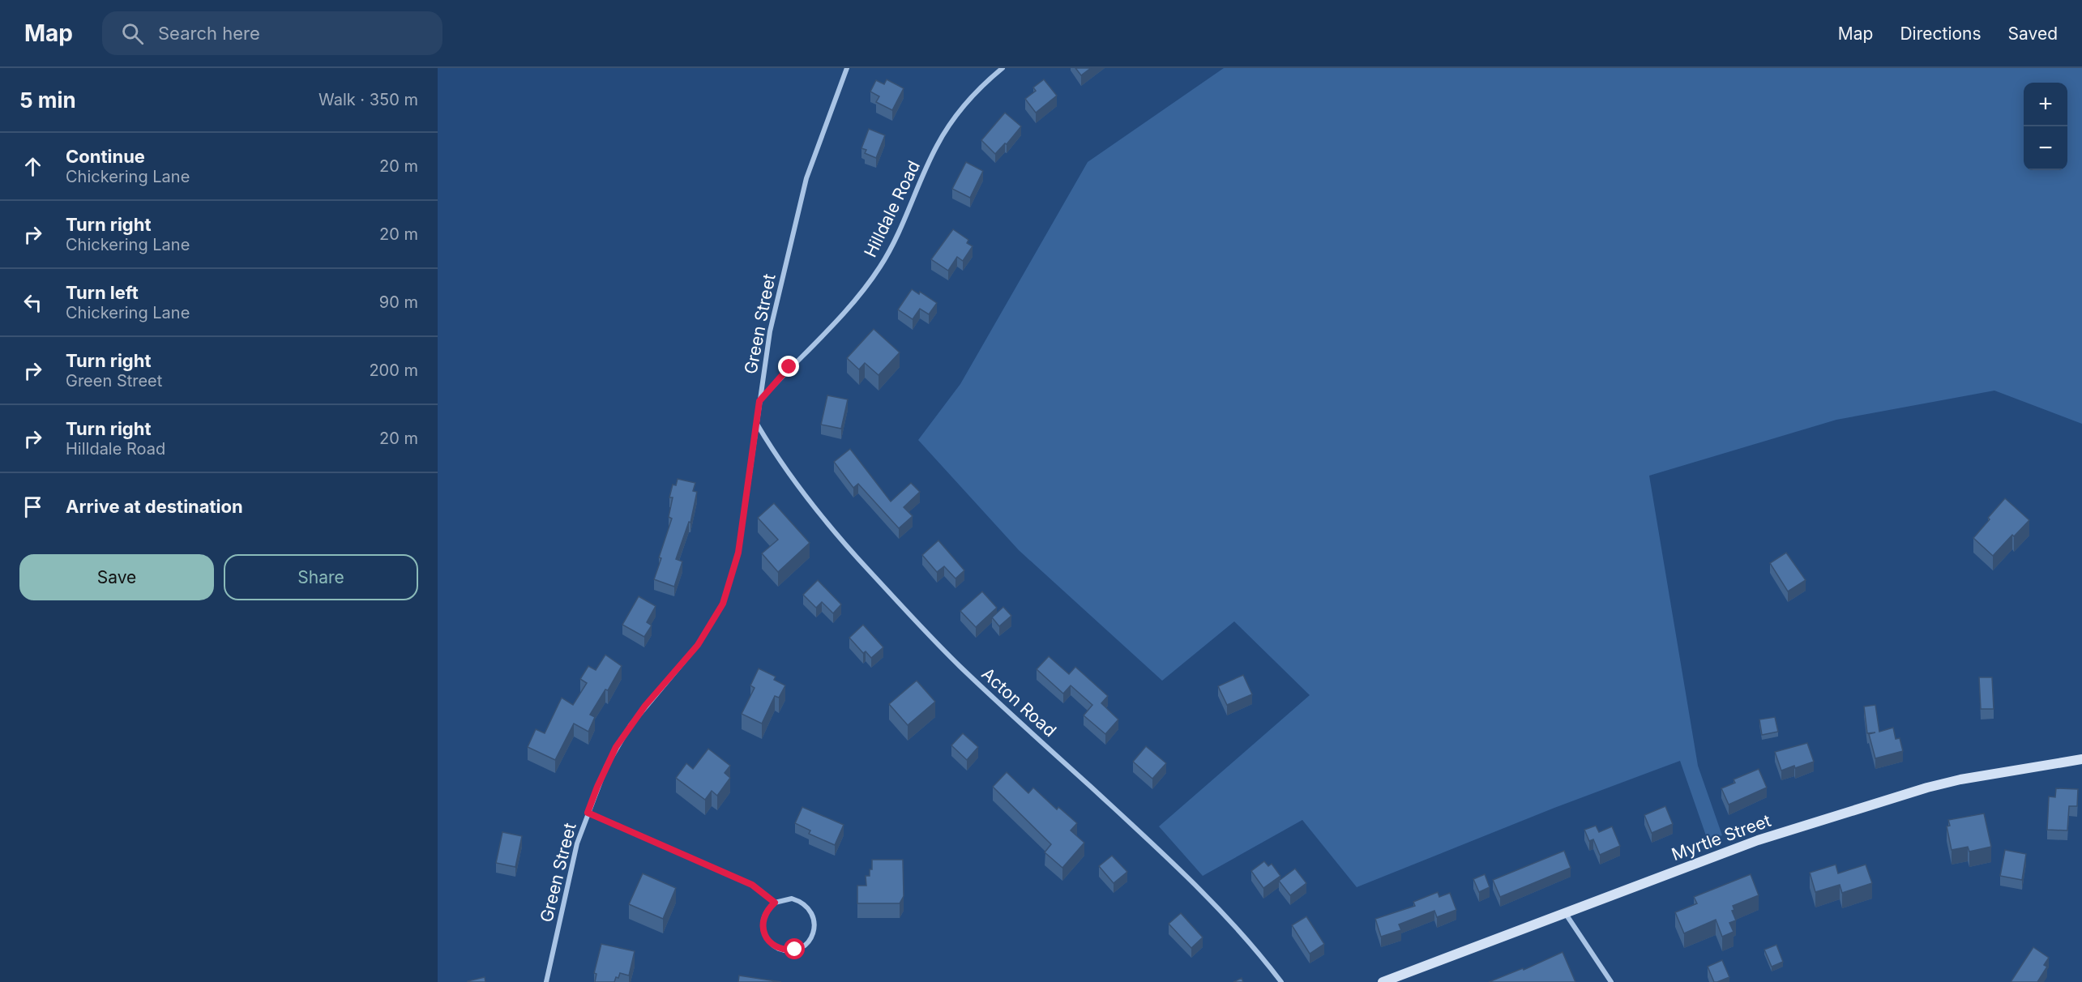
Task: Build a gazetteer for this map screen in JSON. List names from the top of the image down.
{
  "streets": {
    "street": [
      "Hilldale Road",
      "Green Street",
      "Acton Road",
      "Myrtle Street"
    ]
  },
  "crossings": [
    ["Hilldale Road", "Green Street"],
    ["Green Street", "Acton Road"]
  ],
  "page": {
    "header": "Map",
    "search": "Search here",
    "nav": ["Map", "Directions", "Saved"],
    "heading": ["5 min", "Walk · 350 m"],
    "map_buttons": ["+", "−"],
    "list": [
      ["Continue", "Chickering Lane", "20 m"],
      ["Turn right", "Chickering Lane", "20 m"],
      ["Turn left", "Chickering Lane", "90 m"],
      ["Turn right", "Green Street", "200 m"],
      ["Turn right", "Hilldale Road", "20 m"],
      "Arrive at destination"
    ],
    "buttons": ["Save", "Share"]
  }
}
